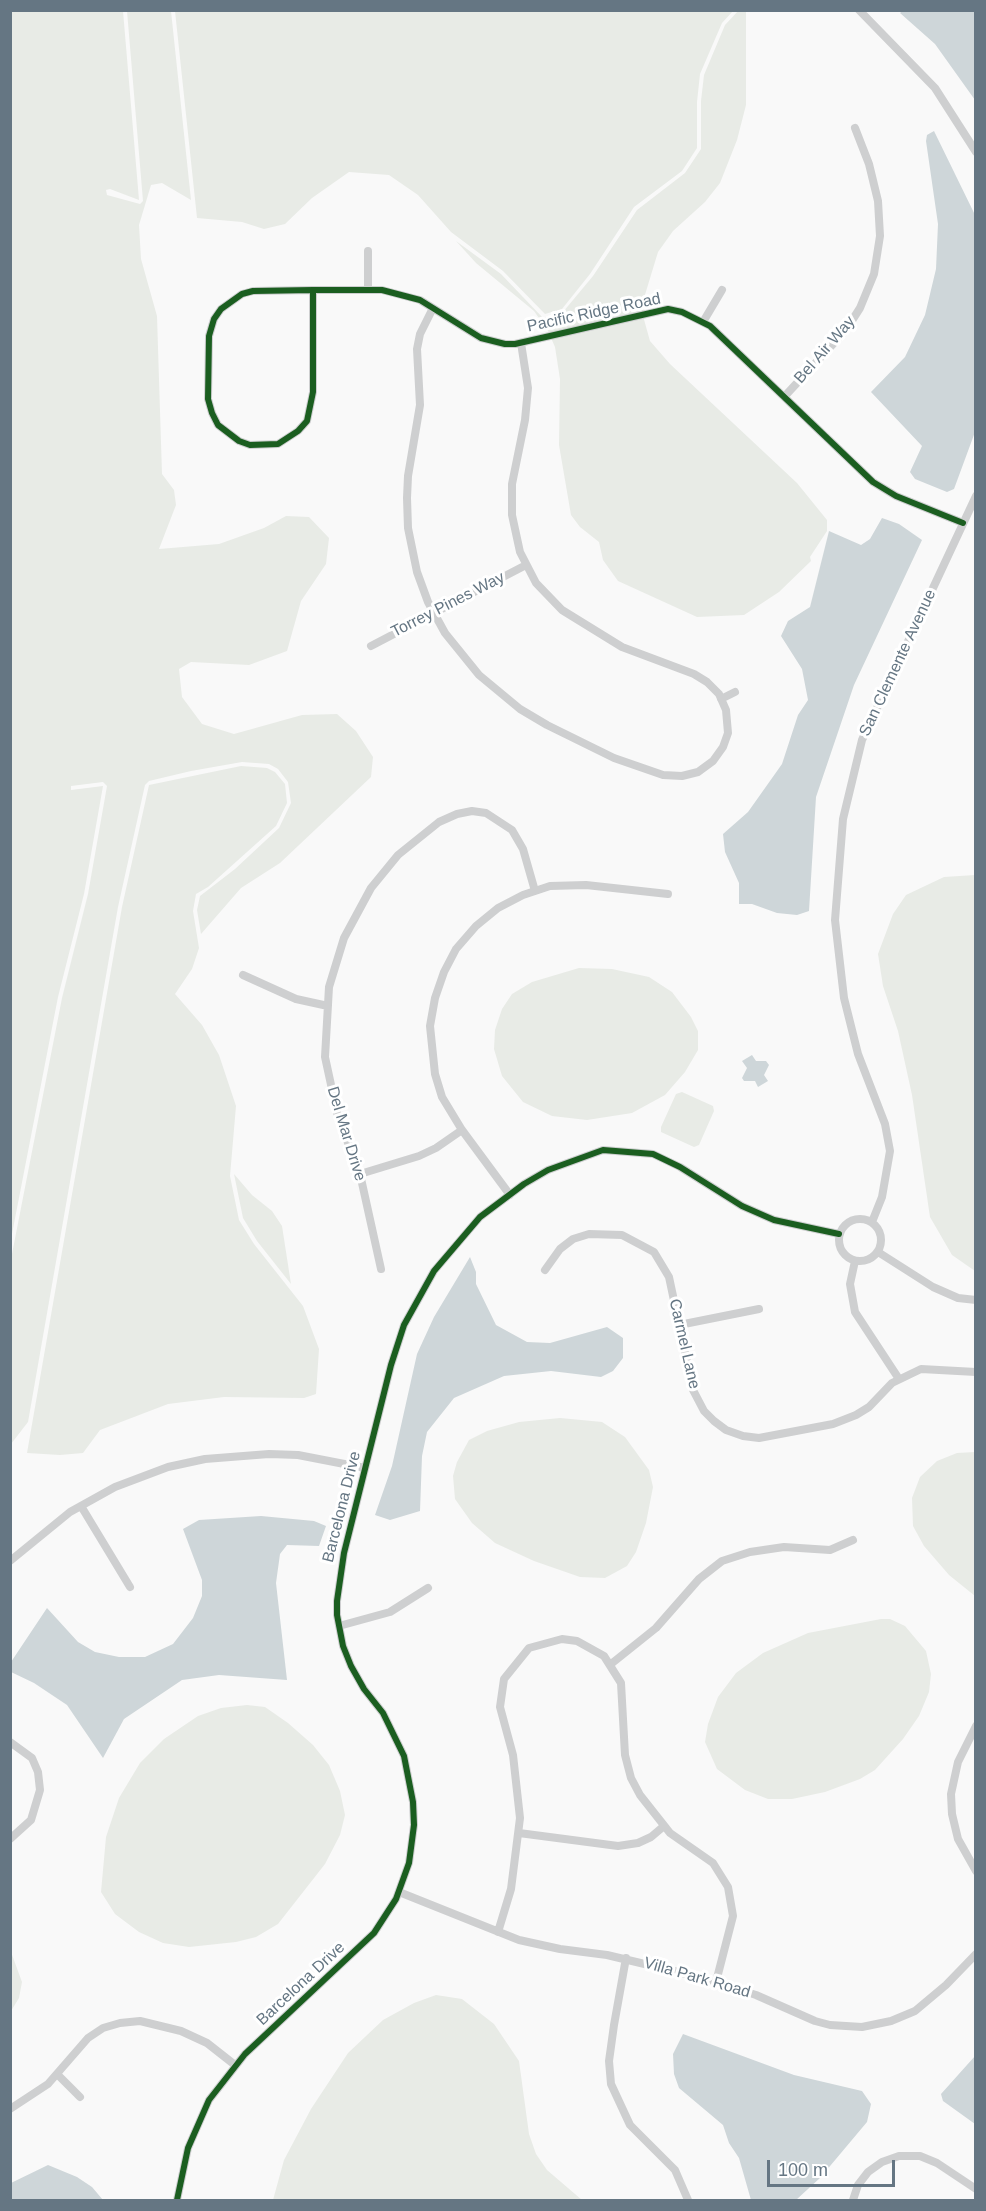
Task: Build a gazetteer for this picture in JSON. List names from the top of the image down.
{
  "streets": {
    "street": [
      "Pacific Ridge Road",
      "Bel Air Way",
      "Torrey Pines Way",
      "San Clemente Avenue",
      "Del Mar Drive",
      "Carmel Lane",
      "Barcelona Drive",
      "Villa Park Road"
    ]
  },
  "crossings": [
    ["Pacific Ridge Road", "Bel Air Way"],
    ["Pacific Ridge Road", "San Clemente Avenue"],
    ["San Clemente Avenue", "Barcelona Drive"],
    ["Barcelona Drive", "Villa Park Road"]
  ],
  "scale_bar": "100 m"
}
